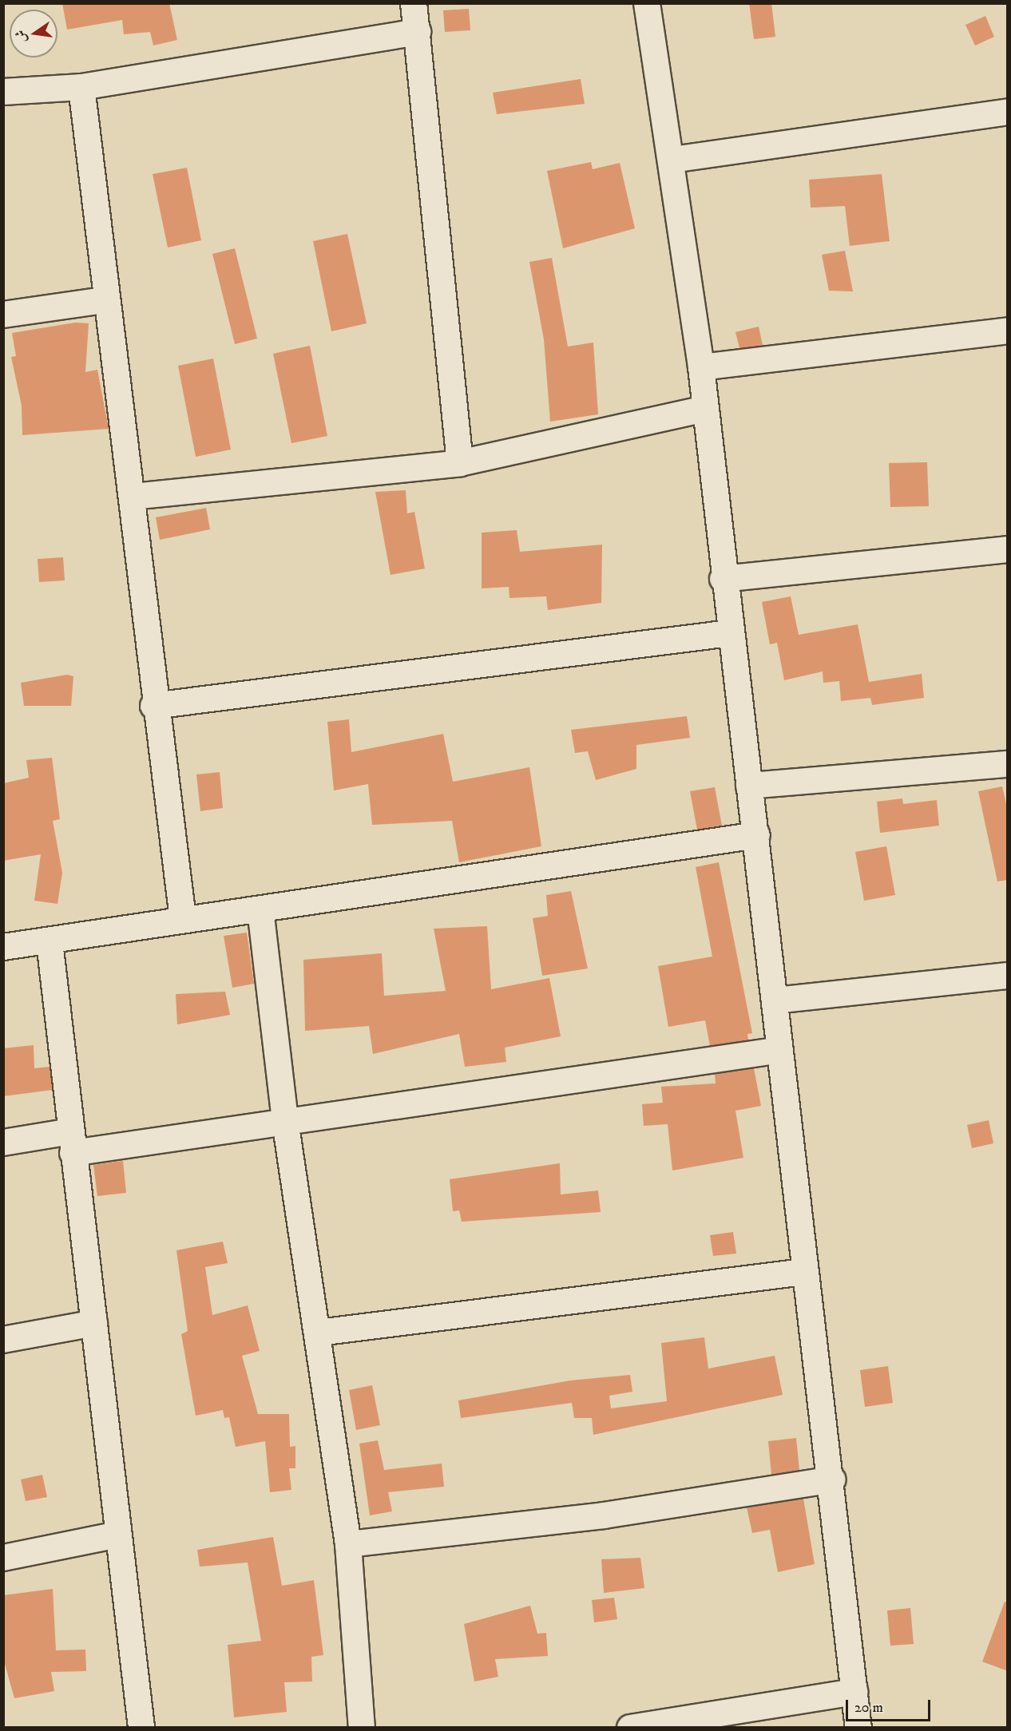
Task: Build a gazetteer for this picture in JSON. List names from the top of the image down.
{
  "scale_bar": "20 m",
  "north": "left"
}
